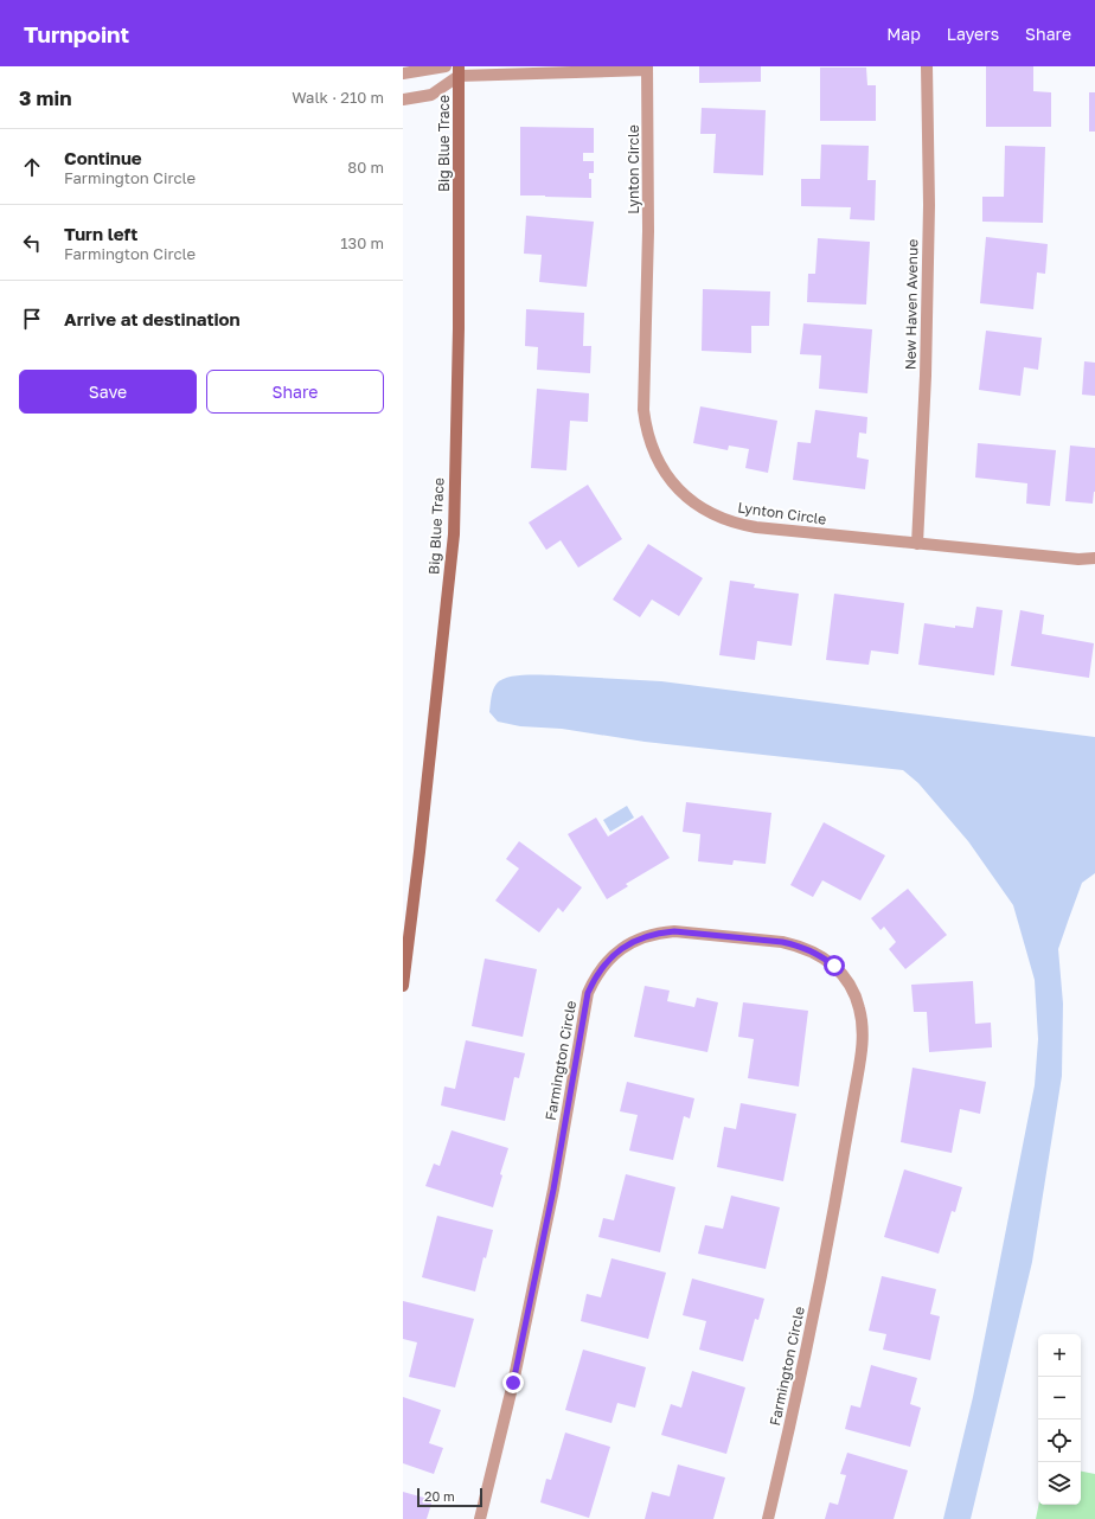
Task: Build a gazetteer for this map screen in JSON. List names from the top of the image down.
{
  "streets": {
    "street": [
      "Big Blue Trace",
      "Lynton Circle",
      "New Haven Avenue",
      "Farmington Circle"
    ]
  },
  "crossings": [
    ["Lynton Circle", "New Haven Avenue"]
  ],
  "scale_bar": "20 m",
  "page": {
    "header": "Turnpoint",
    "nav": ["Map", "Layers", "Share"],
    "heading": ["3 min", "Walk · 210 m"],
    "list": [
      ["Continue", "Farmington Circle", "80 m"],
      ["Turn left", "Farmington Circle", "130 m"],
      "Arrive at destination"
    ],
    "buttons": ["Save", "Share"],
    "map_buttons": ["+", "−"],
    "scale": "20 m"
  }
}
